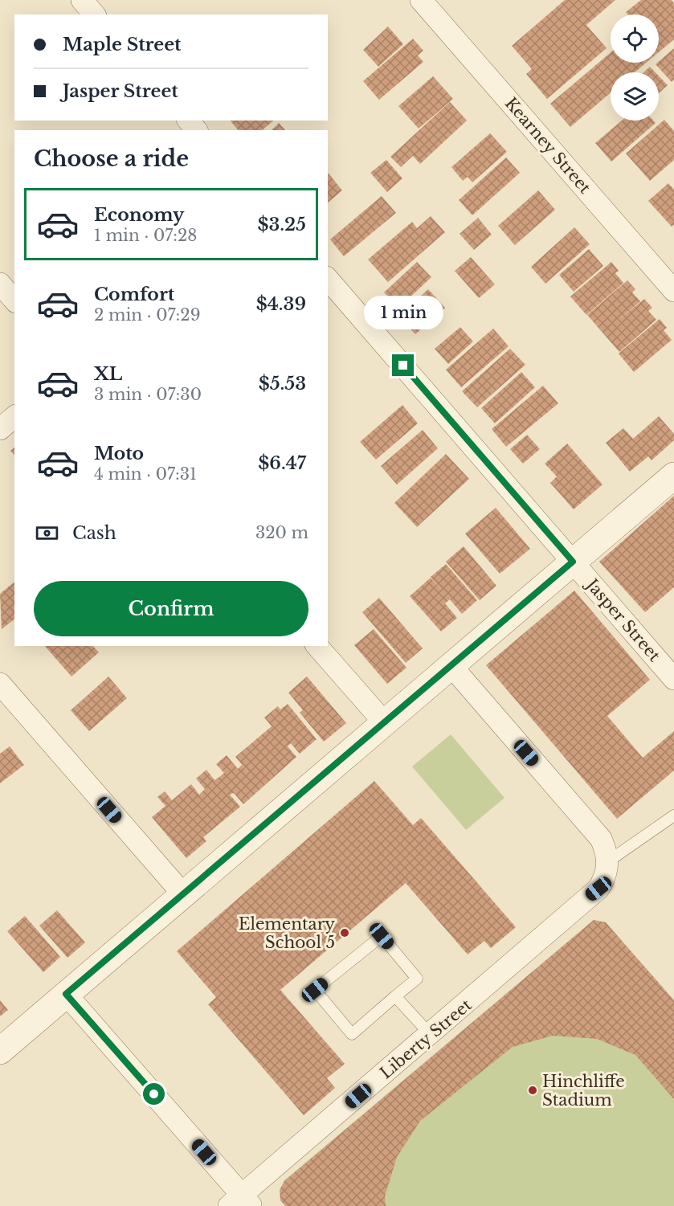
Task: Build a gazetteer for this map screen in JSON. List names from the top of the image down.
{
  "streets": {
    "street": ["Kearney Street", "Jasper Street", "Liberty Street"]
  },
  "places": ["Elementary School 5", "Hinchliffe Stadium"],
  "page": {
    "banner": ["Maple Street", "Jasper Street"],
    "heading": "Choose a ride",
    "list": [
      {
        "name": "Economy",
        "note": "1 min · 07:28",
        "value": "$3.25"
      },
      {
        "name": "Comfort",
        "note": "2 min · 07:29",
        "value": "$4.39"
      },
      {
        "name": "XL",
        "note": "3 min · 07:30",
        "value": "$5.53"
      },
      {
        "name": "Moto",
        "note": "4 min · 07:31",
        "value": "$6.47"
      }
    ],
    "bubble": "1 min",
    "pay": ["Cash", "320 m"],
    "buttons": "Confirm"
  }
}
